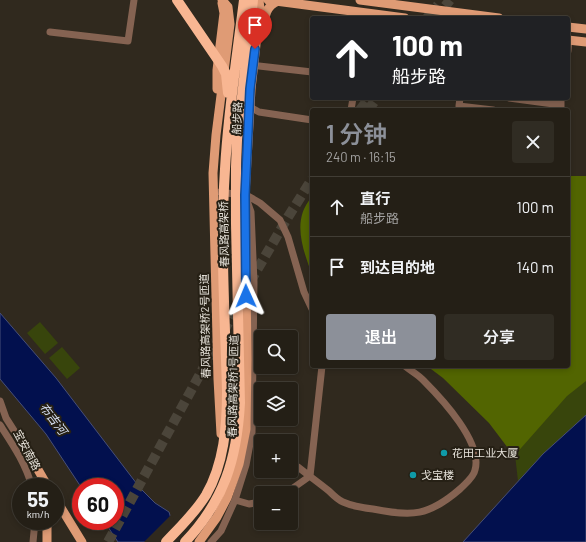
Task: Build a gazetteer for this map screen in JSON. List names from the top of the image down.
{
  "streets": {
    "highway": ["春风路高架桥"],
    "main road": ["船步路", "春风路高架桥2号匝道", "春风路高架桥1号匝道"],
    "street": ["宝安南路"]
  },
  "crossings": [
    ["船步路", "春风路高架桥2号匝道"],
    ["船步路", "春风路高架桥1号匝道"],
    ["春风路高架桥", "春风路高架桥2号匝道"]
  ],
  "water": ["布吉河"],
  "places": ["花田工业大厦", "戈宝楼"],
  "page": {
    "turn": ["100 m", "船步路"],
    "heading": ["1 分钟", "240 m · 16:15"],
    "list": [
      {
        "name": "直行",
        "note": "船步路",
        "value": "100 m"
      },
      {
        "name": "到达目的地",
        "value": "140 m"
      }
    ],
    "buttons": ["退出", "分享"],
    "map_buttons": ["+", "−"],
    "speed": "55 km/h",
    "limit": "60"
  }
}
